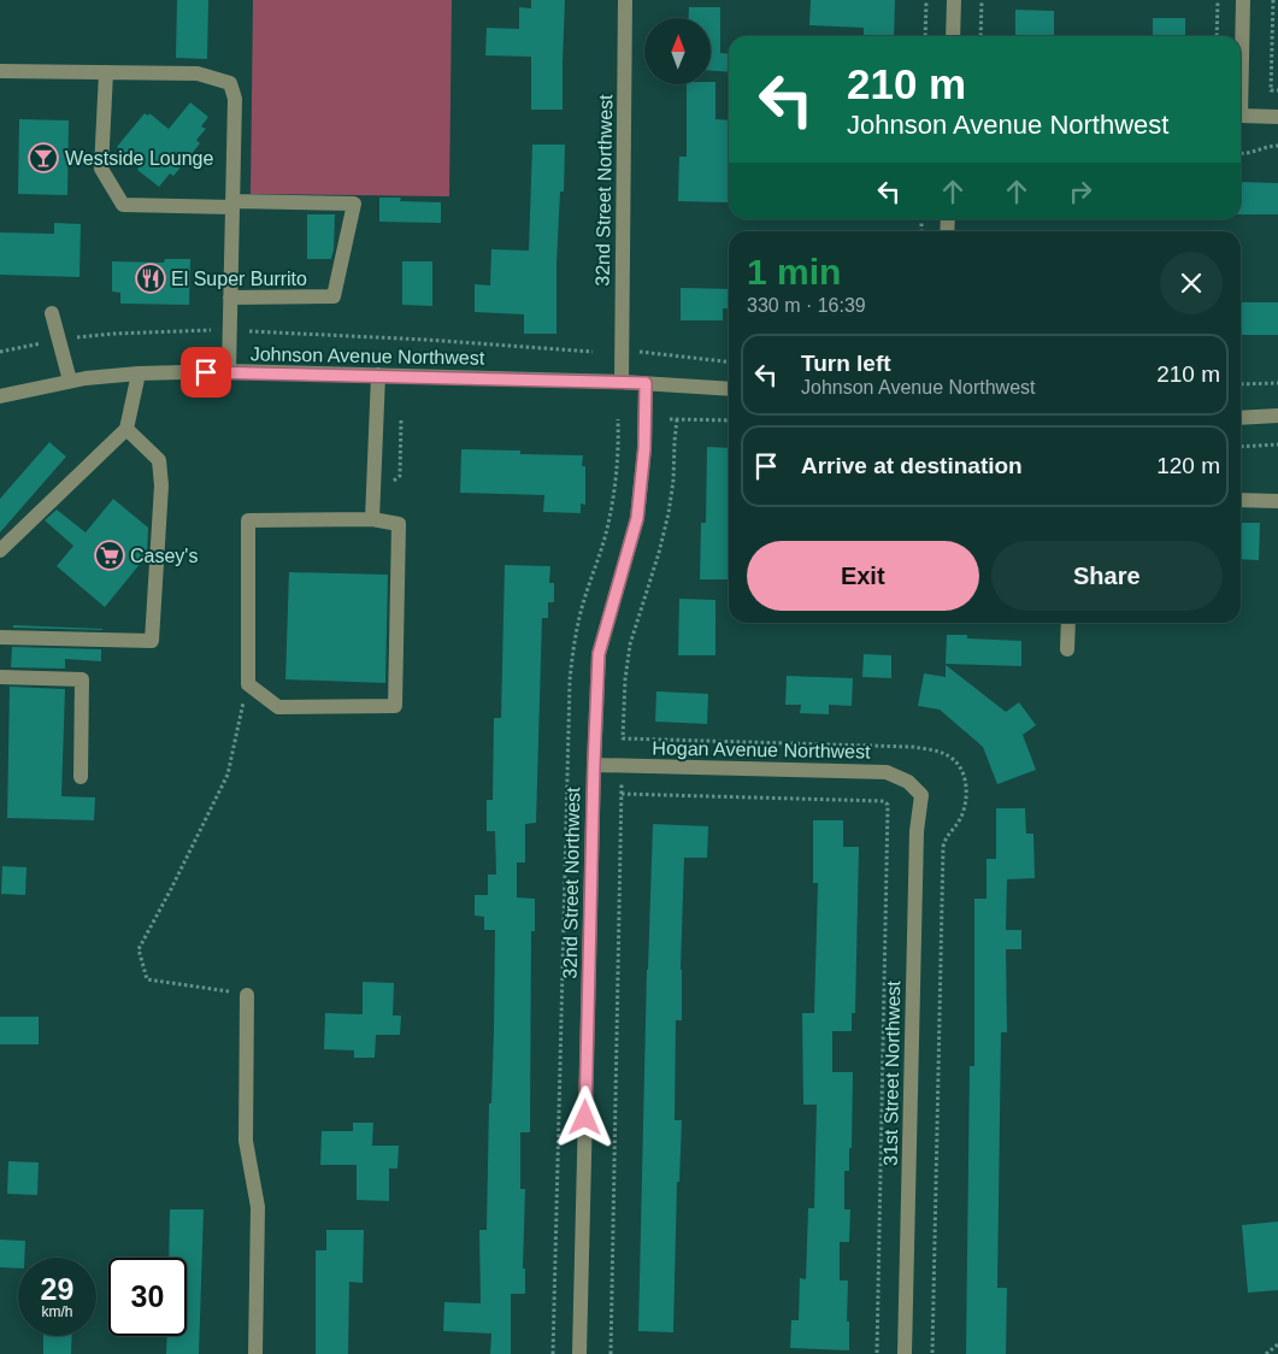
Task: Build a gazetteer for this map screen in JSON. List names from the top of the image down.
{
  "streets": {
    "street": [
      "32nd Street Northwest",
      "Johnson Avenue Northwest",
      "Hogan Avenue Northwest",
      "31st Street Northwest"
    ]
  },
  "crossings": [
    ["32nd Street Northwest", "Johnson Avenue Northwest"],
    ["32nd Street Northwest", "Hogan Avenue Northwest"],
    ["Hogan Avenue Northwest", "31st Street Northwest"]
  ],
  "places": {
    "bar": ["Westside Lounge"],
    "restaurant": ["El Super Burrito"],
    "supermarket": ["Casey's"]
  },
  "north": "top",
  "page": {
    "turn": ["210 m", "Johnson Avenue Northwest"],
    "heading": ["1 min", "330 m · 16:39"],
    "list": [
      {
        "name": "Turn left",
        "note": "Johnson Avenue Northwest",
        "value": "210 m"
      },
      {
        "name": "Arrive at destination",
        "value": "120 m"
      }
    ],
    "buttons": ["Exit", "Share"],
    "speed": "29 km/h",
    "limit": "30"
  }
}
